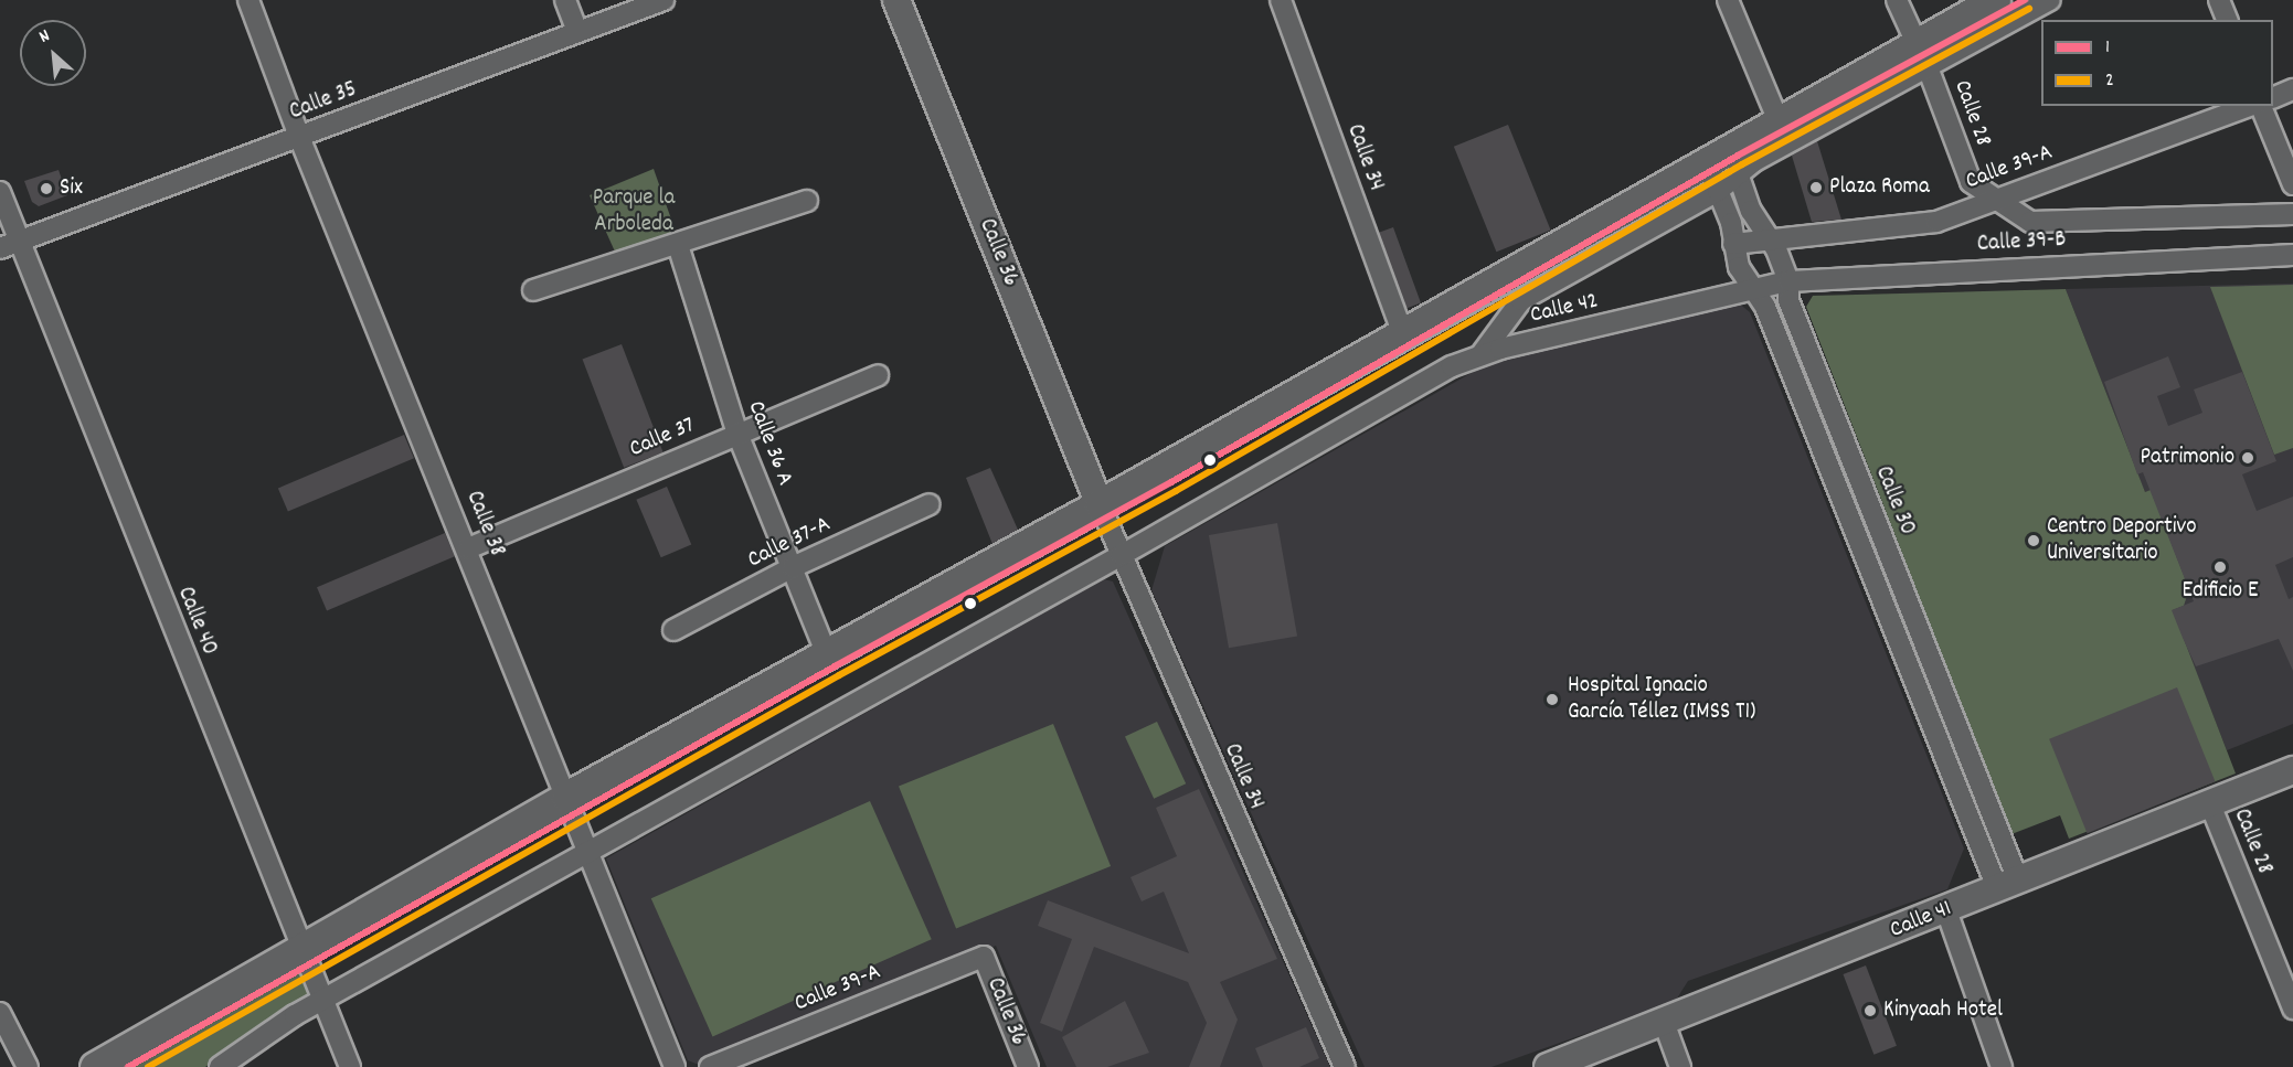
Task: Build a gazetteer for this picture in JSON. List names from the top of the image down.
{
  "streets": {
    "street": [
      "Calle 35",
      "Calle 28",
      "Calle 34",
      "Calle 39-A",
      "Calle 39-B",
      "Calle 36",
      "Calle 42",
      "Calle 37",
      "Calle 36 A",
      "Calle 30",
      "Calle 38",
      "Calle 37-A",
      "Calle 40",
      "Calle 41"
    ]
  },
  "crossings": [
    ["Calle 35", "Calle 38"],
    ["Calle 35", "Calle 40"],
    ["Calle 28", "Calle 39-A"],
    ["Calle 28", "Calle 41"],
    ["Calle 34", "Calle 36"],
    ["Calle 34", "Calle 42"],
    ["Calle 39-A", "Calle 36"],
    ["Calle 39-A", "Calle 30"],
    ["Calle 39-B", "Calle 42"],
    ["Calle 39-B", "Calle 30"],
    ["Calle 42", "Calle 30"],
    ["Calle 42", "Calle 38"],
    ["Calle 42", "Calle 40"],
    ["Calle 37", "Calle 36 A"],
    ["Calle 37", "Calle 38"],
    ["Calle 36 A", "Calle 37-A"],
    ["Calle 30", "Calle 41"]
  ],
  "parks": ["Parque la Arboleda"],
  "places": [
    "Plaza Roma",
    "Six",
    "Patrimonio",
    "Centro Deportivo Universitario",
    "Edificio E",
    "Hospital Ignacio García Téllez (IMSS T1)",
    "Kinyaah Hotel"
  ],
  "lines": ["transit line 1", "transit line 2"],
  "legend": ["1", "2"],
  "north": "top left"
}
